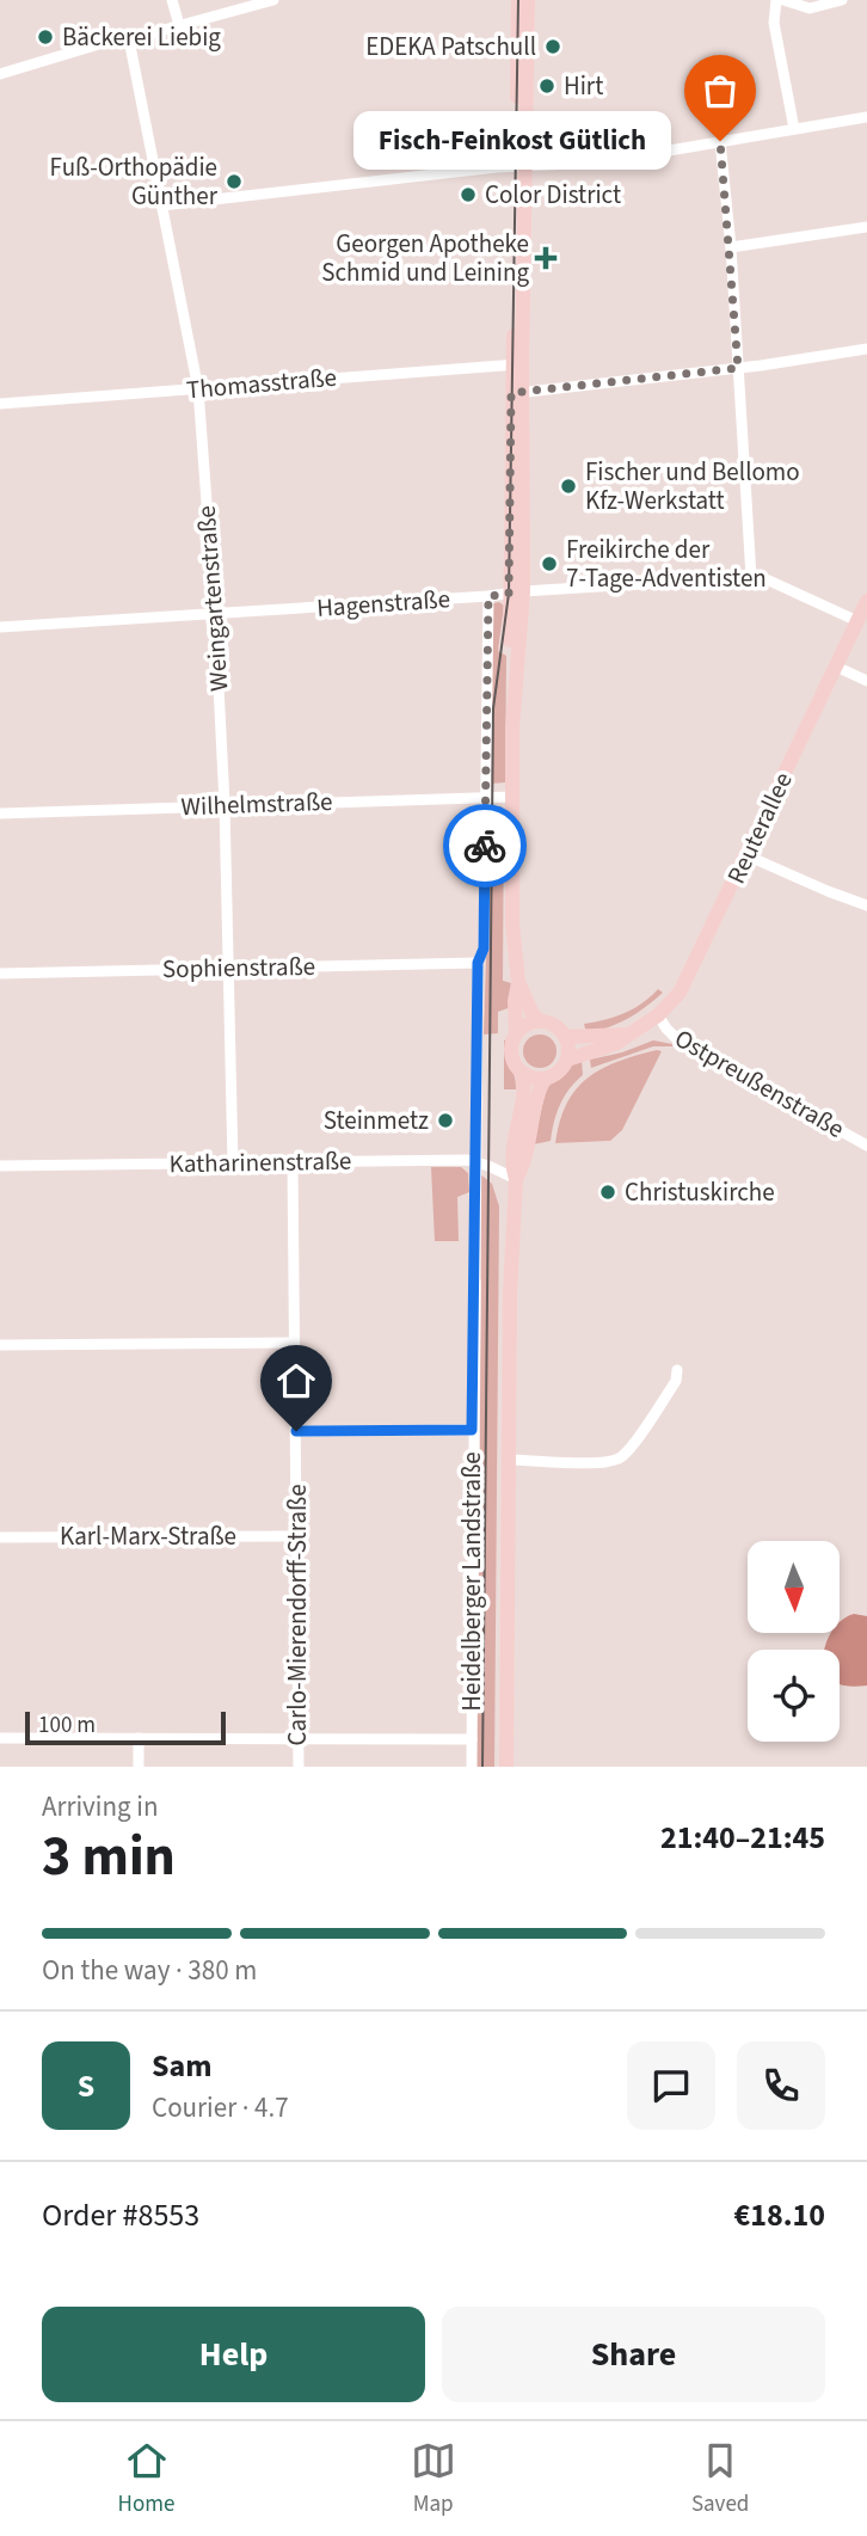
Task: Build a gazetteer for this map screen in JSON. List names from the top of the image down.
{
  "streets": {
    "street": [
      "Thomasstraße",
      "Weingartenstraße",
      "Hagenstraße",
      "Wilhelmstraße",
      "Reuterallee",
      "Sophienstraße",
      "Ostpreußenstraße",
      "Katharinenstraße",
      "Karl-Marx-Straße",
      "Heidelberger Landstraße",
      "Carlo-Mierendorff-Straße"
    ]
  },
  "crossings": [
    ["Thomasstraße", "Weingartenstraße"],
    ["Weingartenstraße", "Hagenstraße"],
    ["Weingartenstraße", "Wilhelmstraße"],
    ["Weingartenstraße", "Sophienstraße"],
    ["Weingartenstraße", "Katharinenstraße"],
    ["Hagenstraße", "Reuterallee"],
    ["Hagenstraße", "Heidelberger Landstraße"],
    ["Wilhelmstraße", "Heidelberger Landstraße"],
    ["Reuterallee", "Ostpreußenstraße"],
    ["Reuterallee", "Heidelberger Landstraße"],
    ["Sophienstraße", "Heidelberger Landstraße"],
    ["Katharinenstraße", "Heidelberger Landstraße"],
    ["Katharinenstraße", "Carlo-Mierendorff-Straße"],
    ["Karl-Marx-Straße", "Carlo-Mierendorff-Straße"]
  ],
  "places": {
    "other": [
      "Bäckerei Liebig",
      "EDEKA Patschull",
      "Hirt",
      "Fisch-Feinkost Gütlich",
      "Fuß-Orthopädie Günther",
      "Color District",
      "Fischer und Bellomo Kfz-Werkstatt",
      "Freikirche der 7-Tage-Adventisten",
      "Steinmetz",
      "Christuskirche"
    ],
    "health": ["Georgen Apotheke Schmid und Leining"]
  },
  "scale_bar": "100 m",
  "north": "bottom",
  "page": {
    "bubble": "Fisch-Feinkost Gütlich",
    "scale": "100 m",
    "heading": ["3 min", "Arriving in", "21:40–21:45"],
    "panel": [
      "Sam",
      "Courier · 4.7",
      "Order #8553",
      "€18.10"
    ],
    "bar": "On the way · 380 m",
    "round": "S",
    "buttons": ["Help", "Share"],
    "tabs": ["Home", "Map", "Saved"]
  }
}
